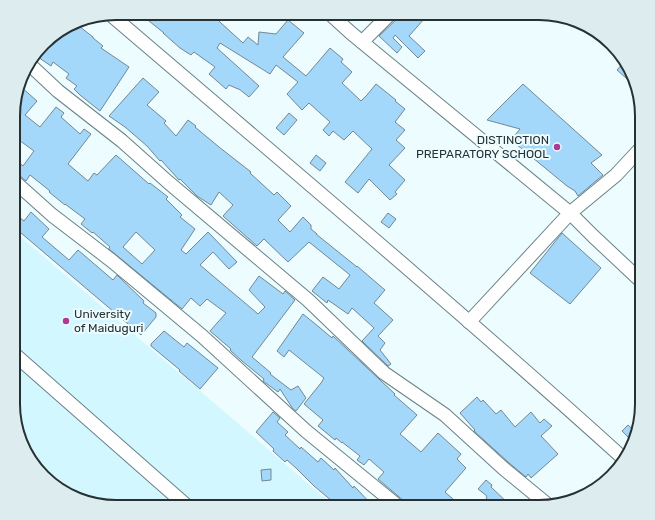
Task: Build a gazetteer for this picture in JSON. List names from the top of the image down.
{
  "places": ["DISTINCTION PREPARATORY SCHOOL", "University of Maiduguri"]
}
